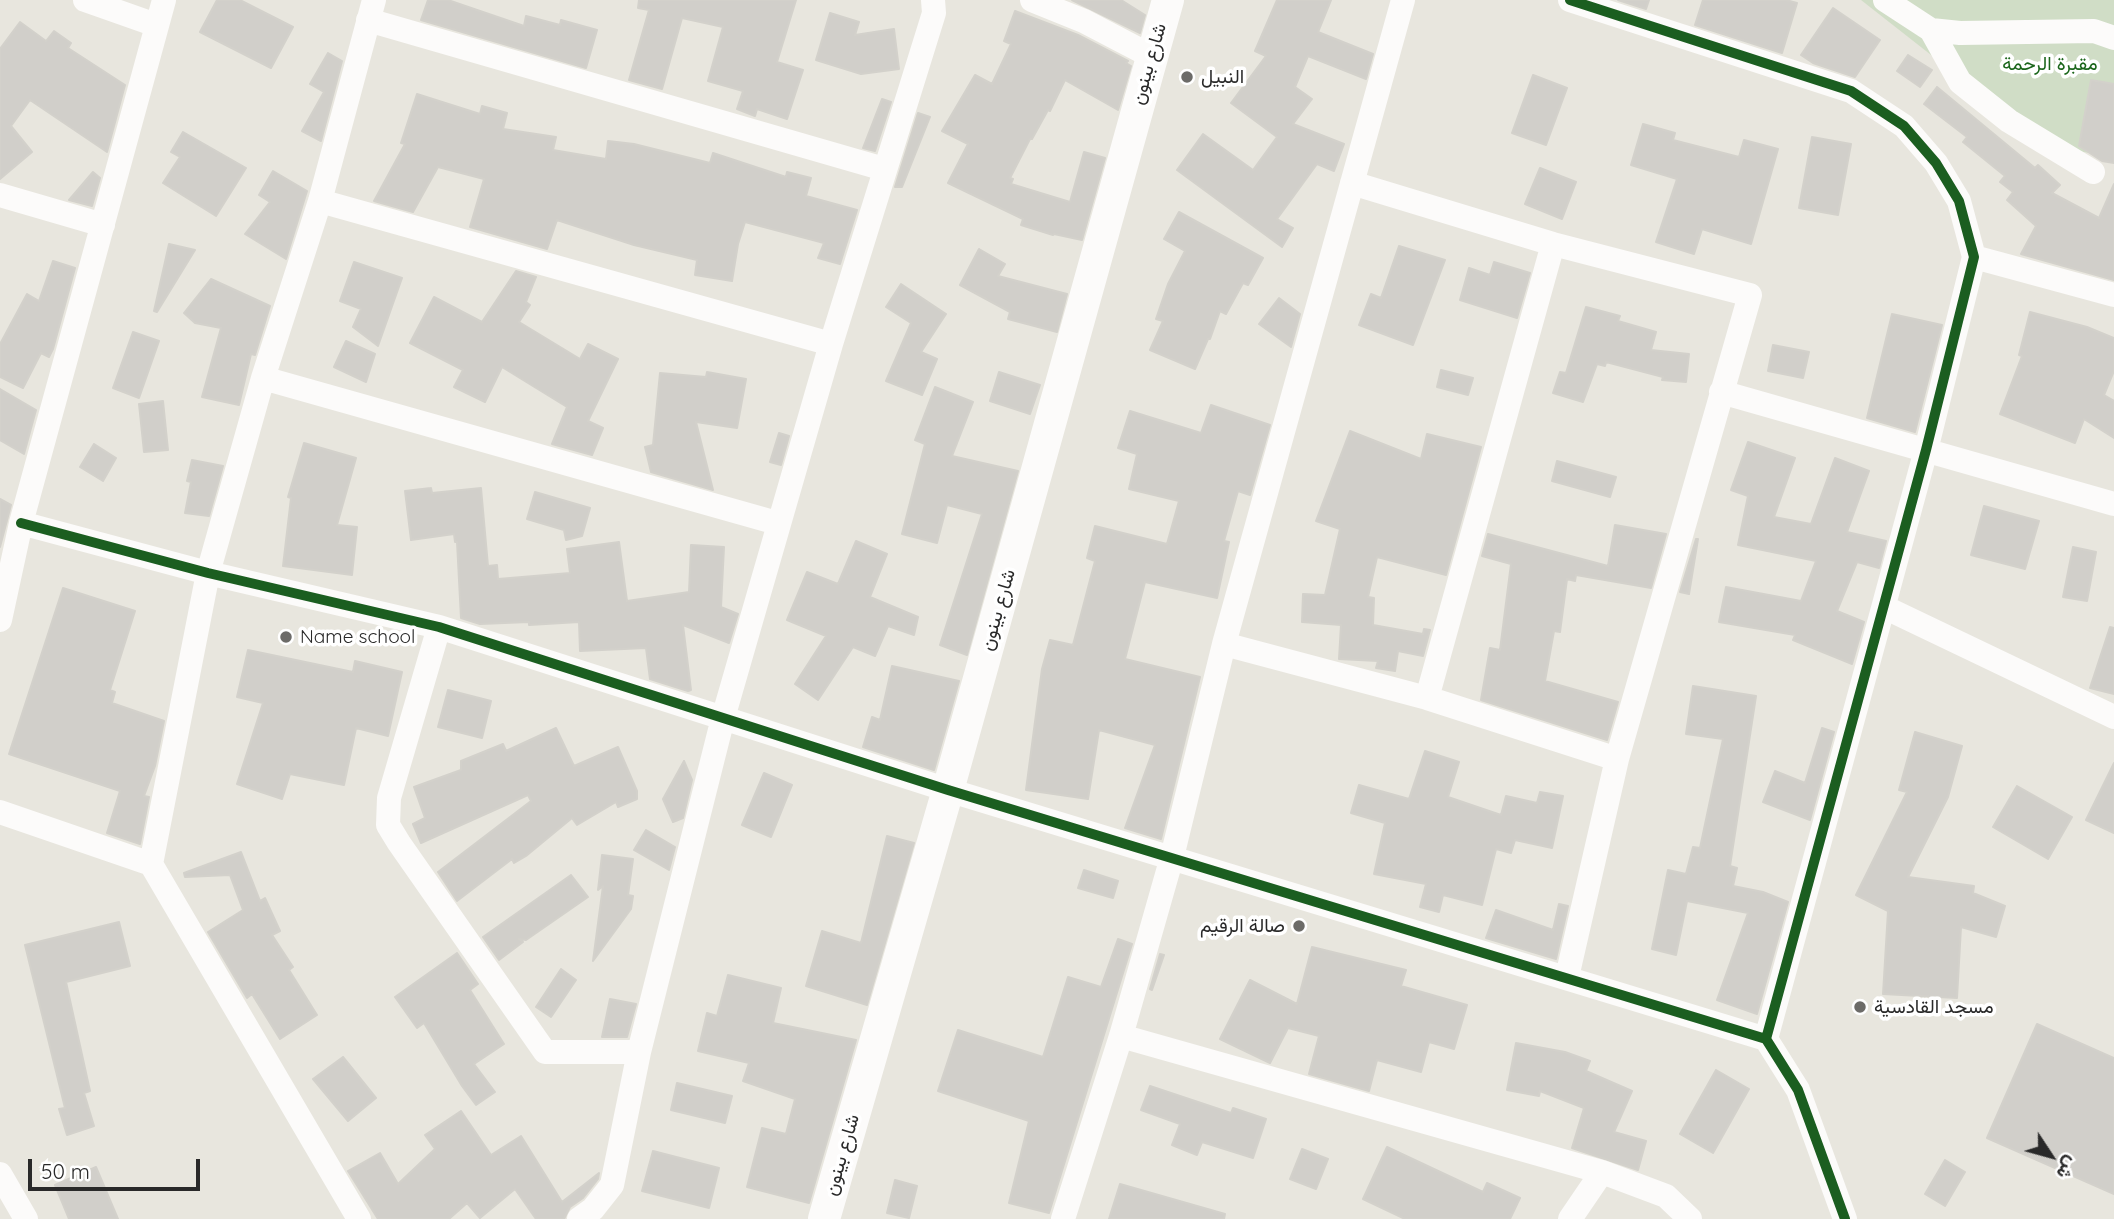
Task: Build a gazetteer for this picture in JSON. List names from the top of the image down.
{
  "streets": {
    "street": ["شارع بينون"]
  },
  "parks": ["مقبرة الرحمة"],
  "places": [
    "النبيل",
    "Name school",
    "صالة الرقيم",
    "مسجد القادسية"
  ],
  "scale_bar": "50 m",
  "north": "bottom right"
}
